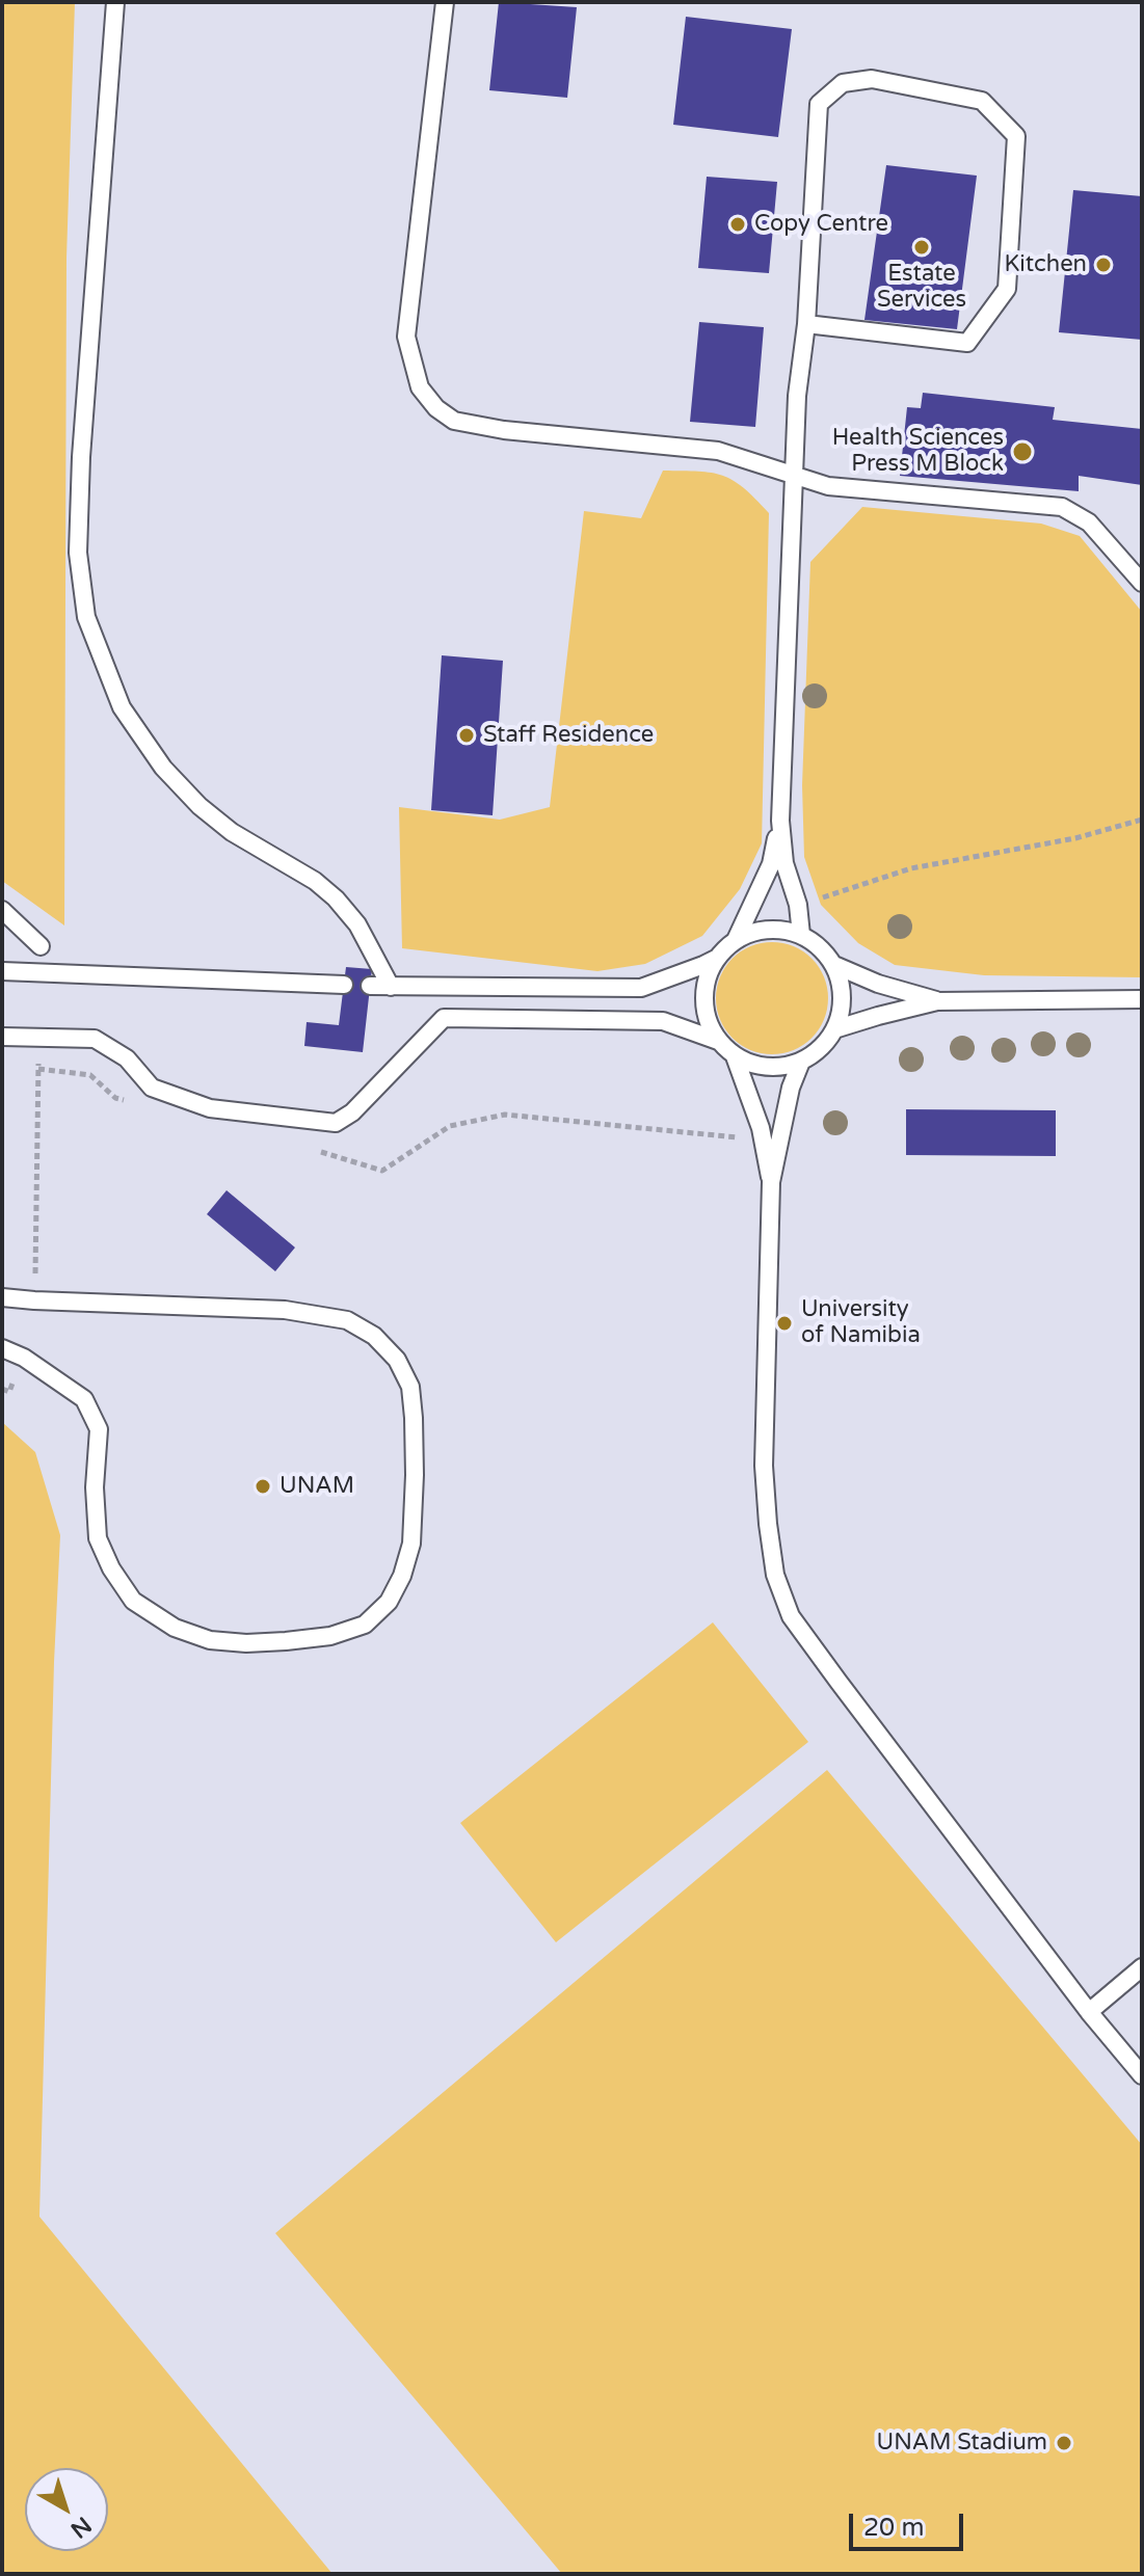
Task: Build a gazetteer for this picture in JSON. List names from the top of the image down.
{
  "places": [
    "Copy Centre",
    "Estate Services",
    "Kitchen",
    "Health Sciences Press M Block",
    "Staff Residence",
    "University of Namibia",
    "UNAM",
    "UNAM Stadium"
  ],
  "scale_bar": "20 m",
  "north": "bottom right"
}
